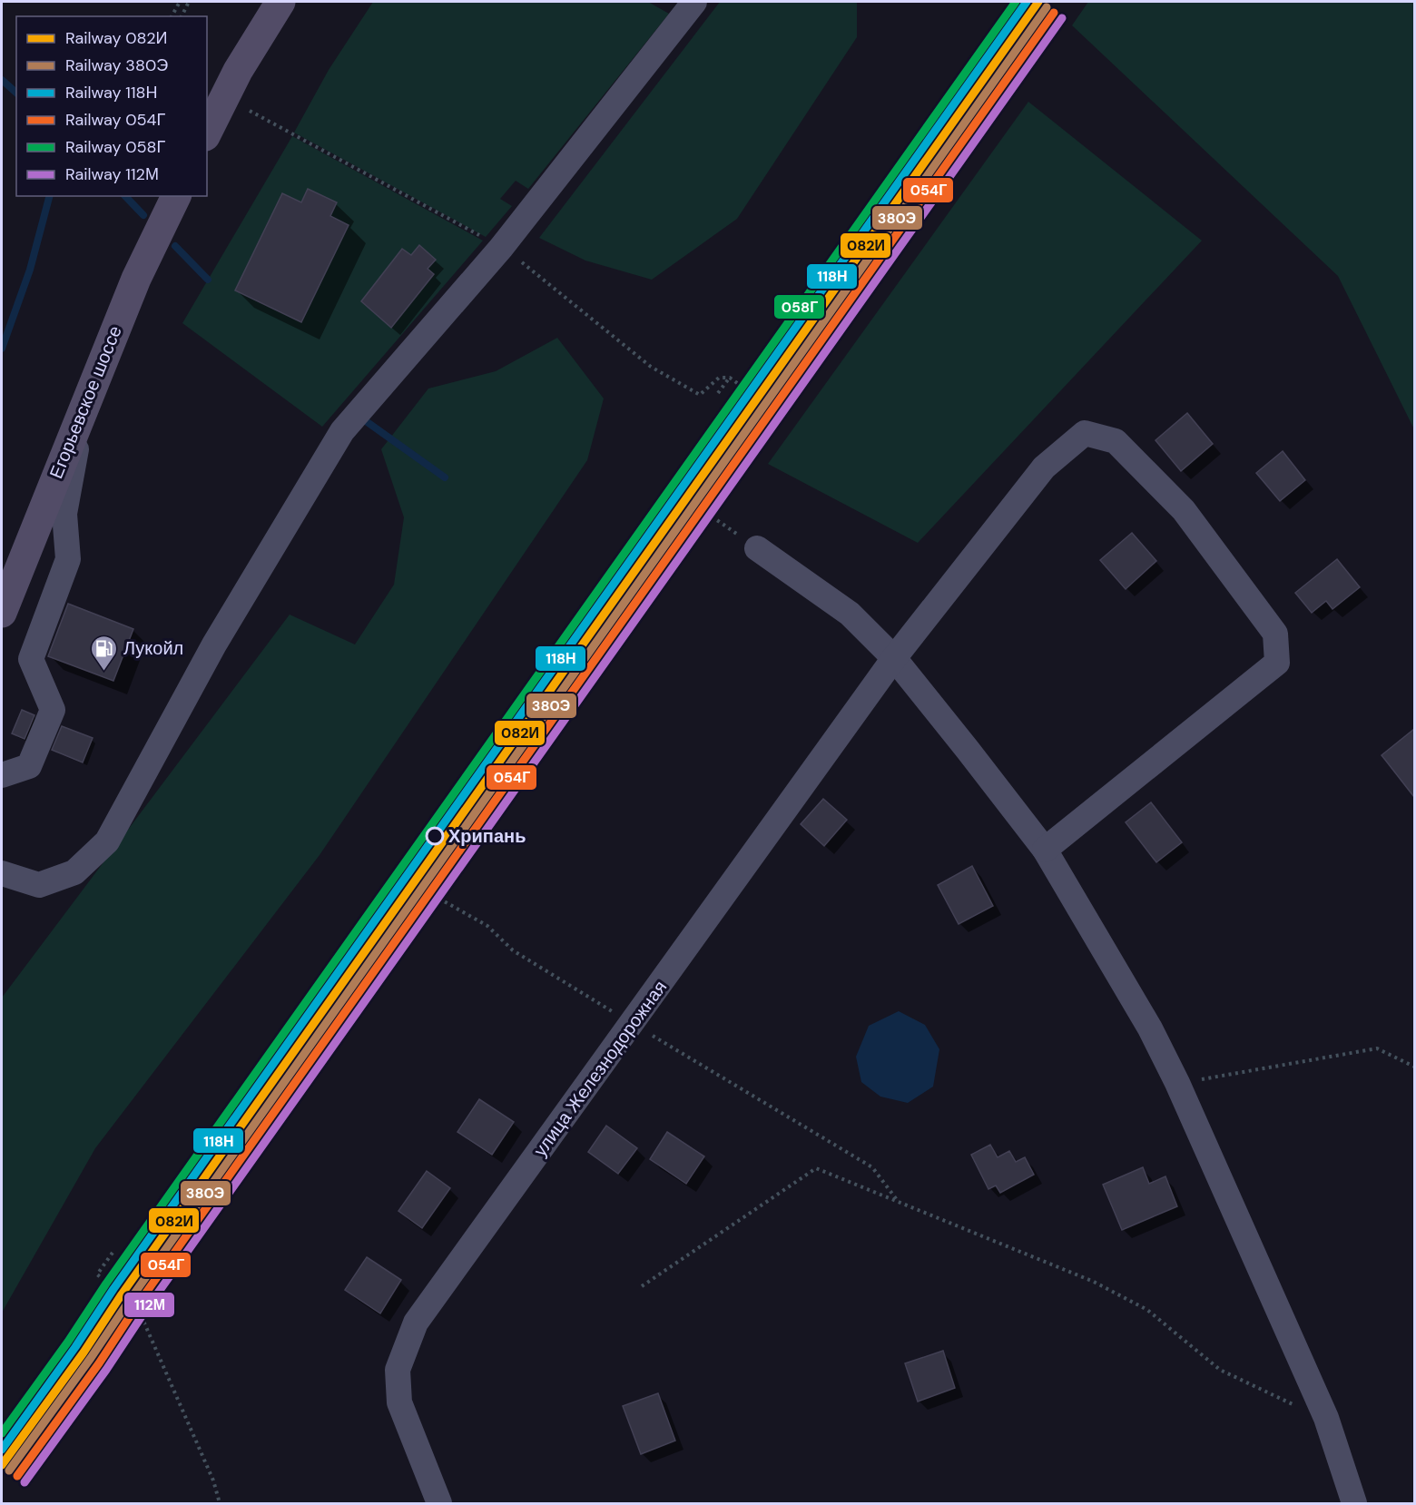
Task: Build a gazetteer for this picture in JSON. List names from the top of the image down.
{
  "streets": {
    "main road": ["Егорьевское шоссе"],
    "street": ["улица Железнодорожная"]
  },
  "places": {
    "fuel station": ["Лукойл"],
    "other": ["Хрипань"]
  },
  "lines": [
    "rail line 082И",
    "rail line 118Н",
    "rail line 058Г",
    "rail line 380Э",
    "rail line 054Г",
    "rail line 112М"
  ],
  "legend": [
    "Railway 082И",
    "Railway 380Э",
    "Railway 118Н",
    "Railway 054Г",
    "Railway 058Г",
    "Railway 112М"
  ]
}
